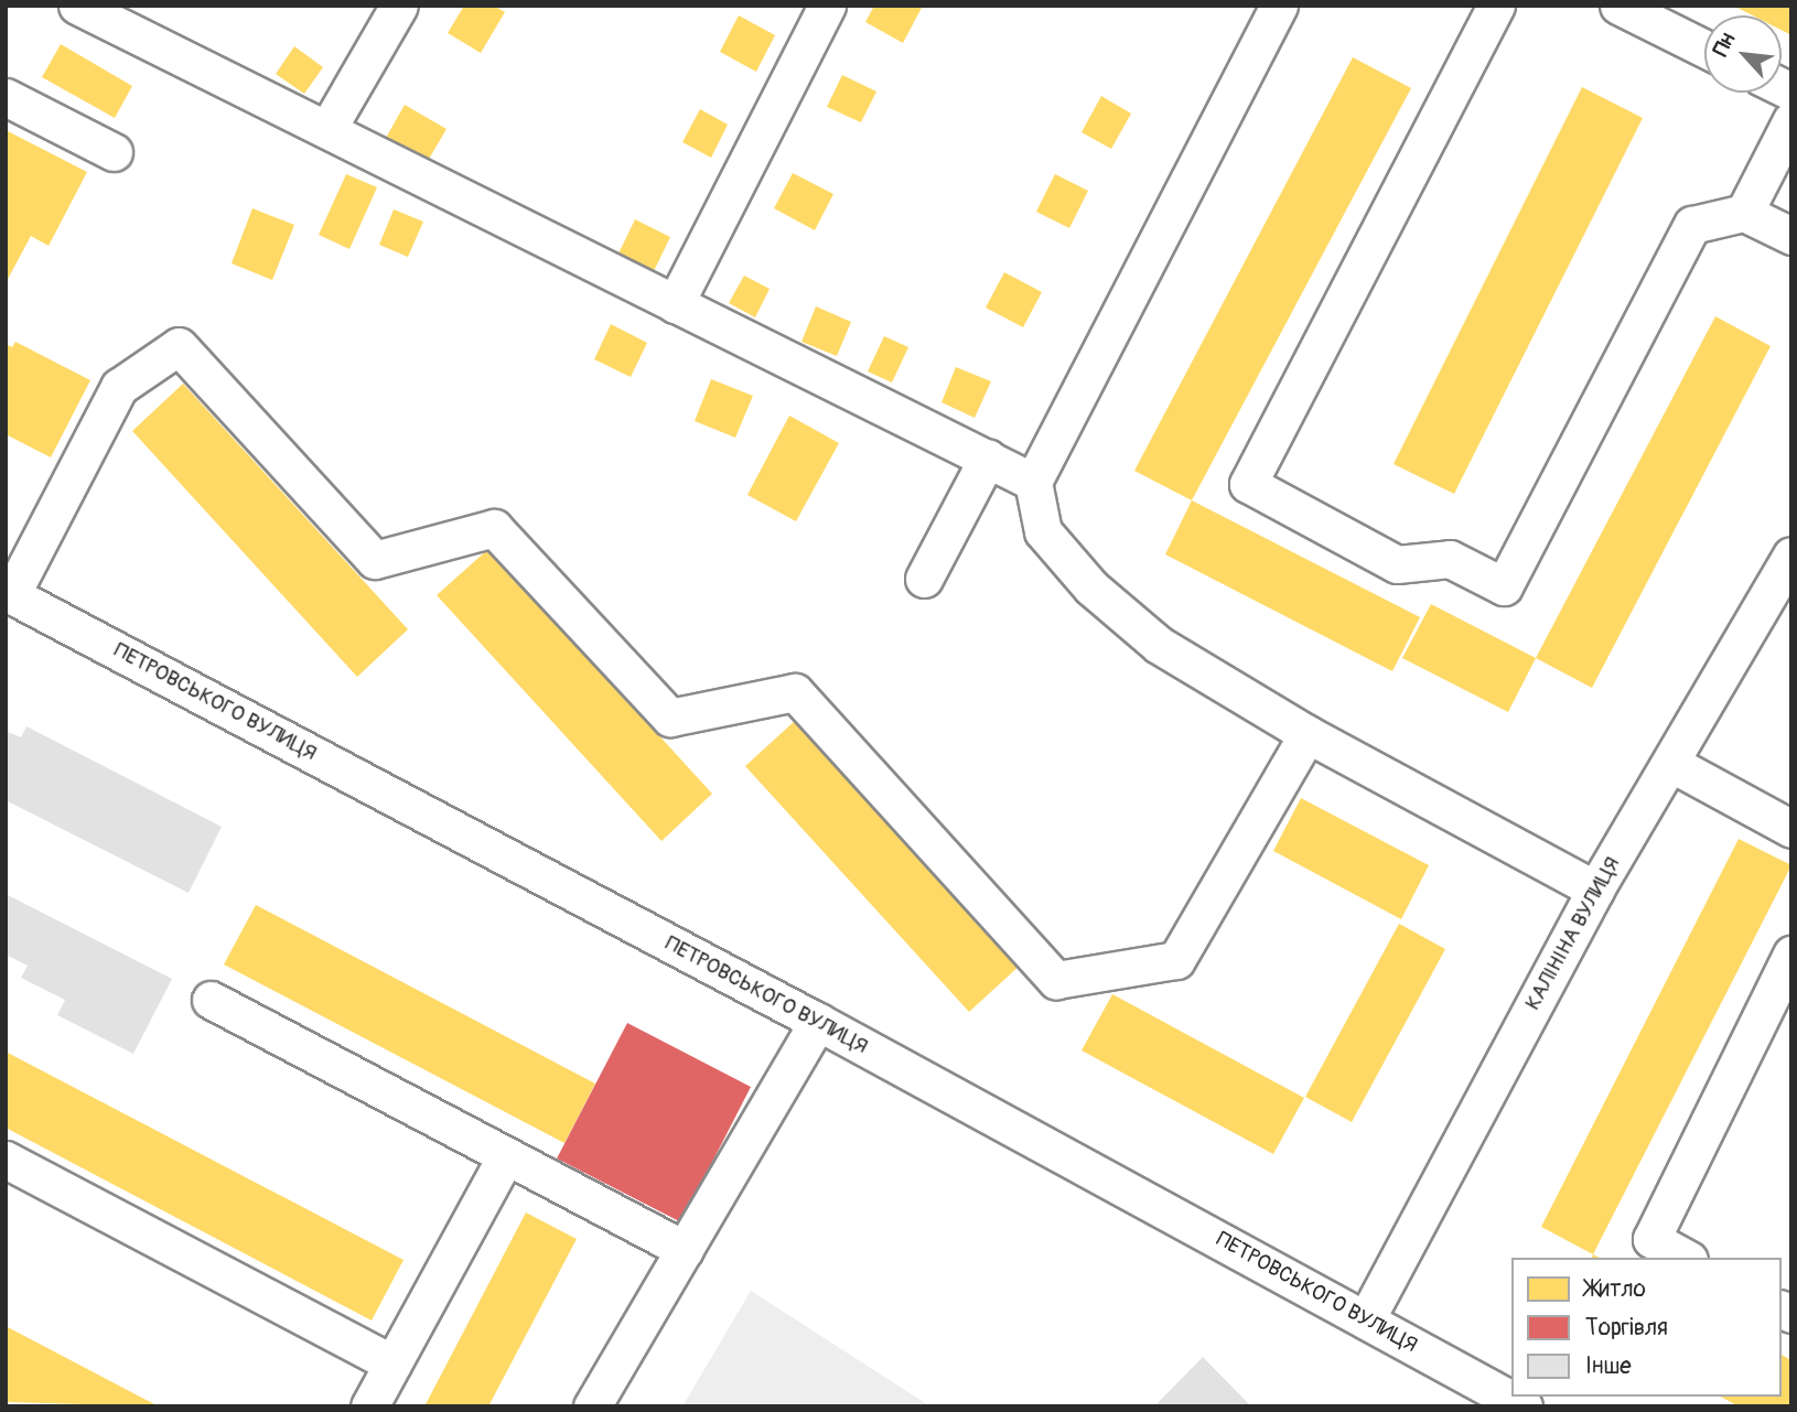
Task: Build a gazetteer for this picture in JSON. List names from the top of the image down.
{
  "streets": {
    "street": ["ПЕТРОВСЬКОГО ВУЛИЦЯ", "КАЛІНІНА ВУЛИЦЯ"]
  },
  "crossings": [
    ["ПЕТРОВСЬКОГО ВУЛИЦЯ", "КАЛІНІНА ВУЛИЦЯ"]
  ],
  "legend": ["Житло", "Торгівля", "Інше"],
  "north": "top left"
}
